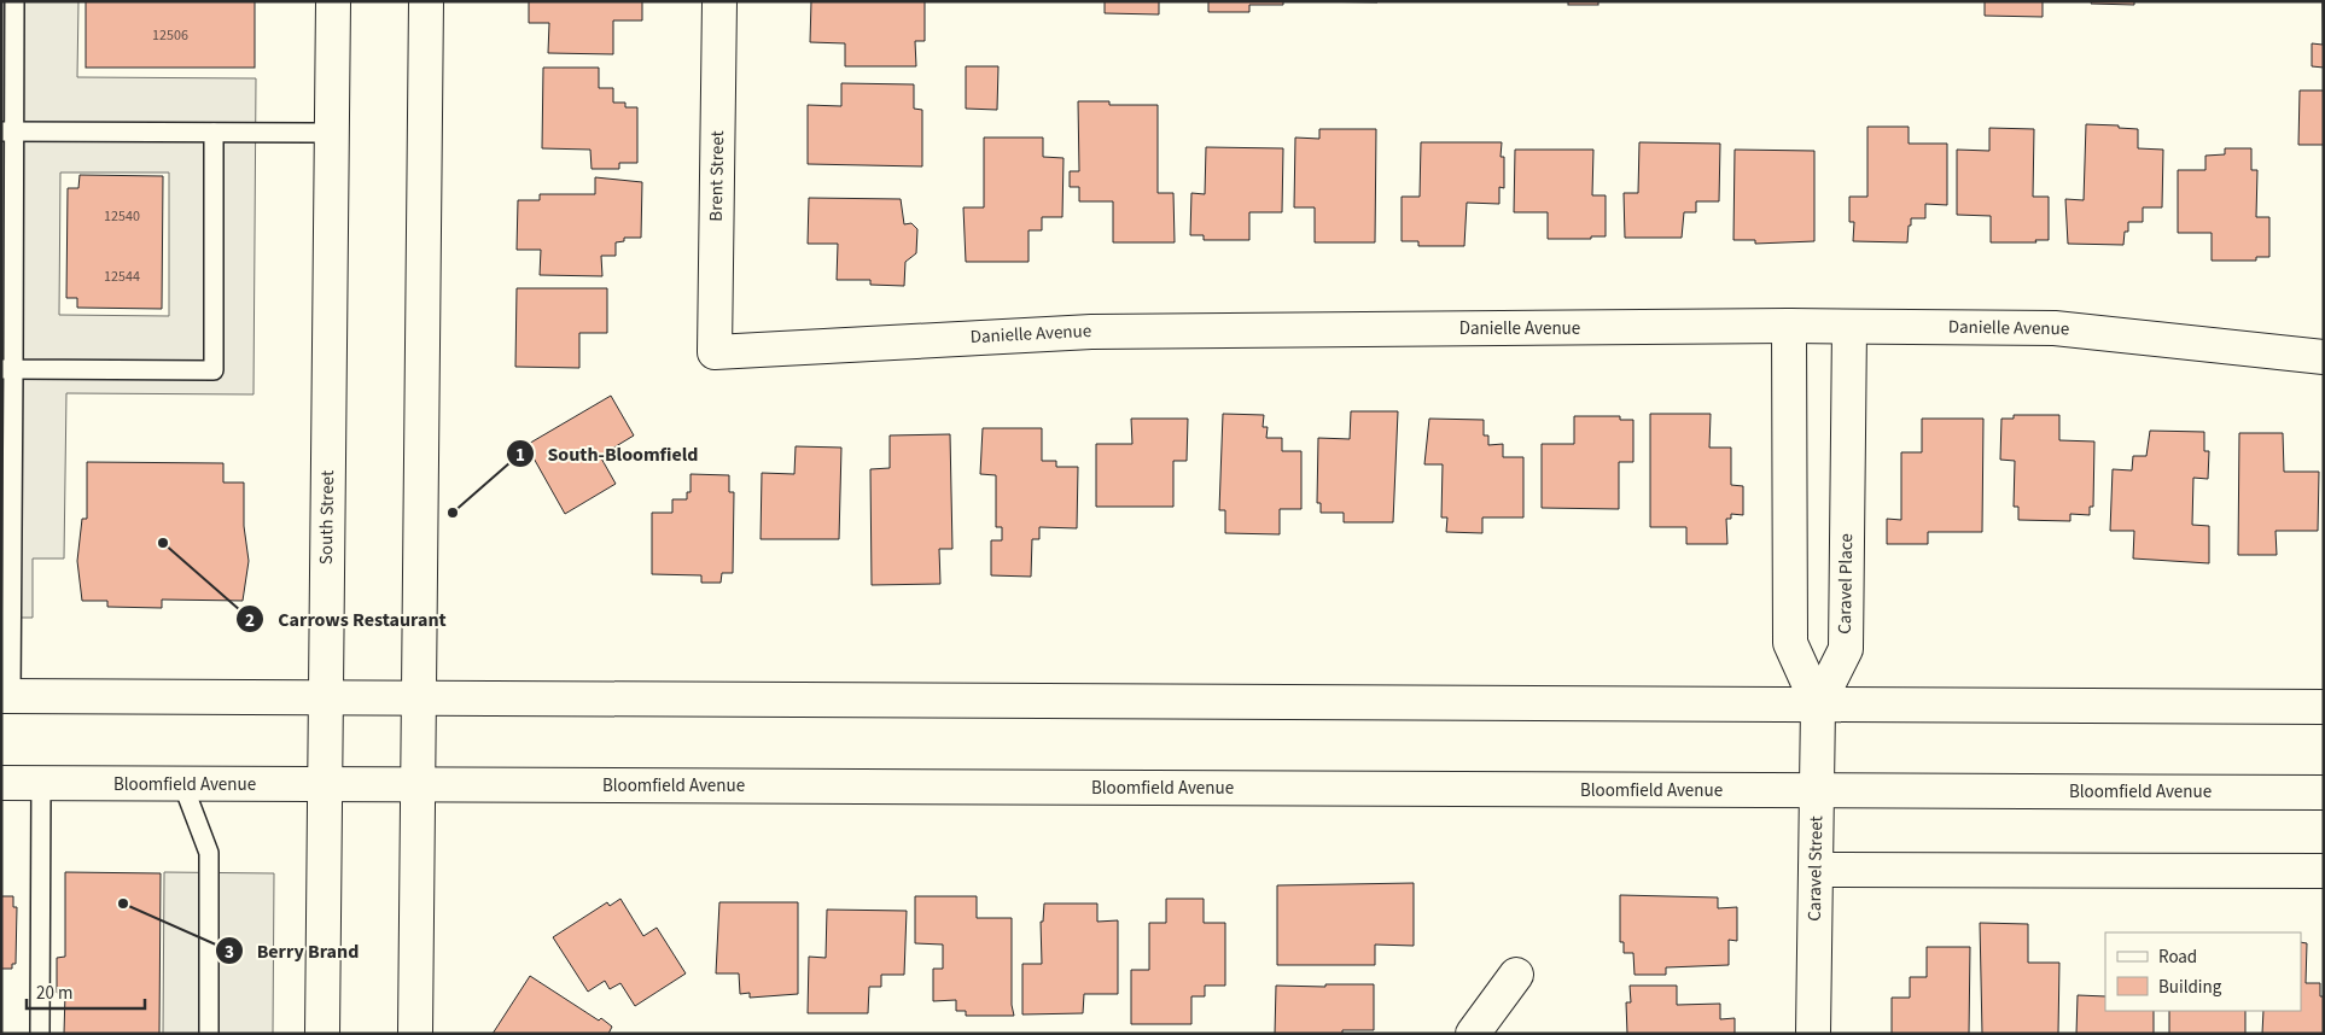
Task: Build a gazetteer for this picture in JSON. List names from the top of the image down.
{
  "streets": {
    "street": [
      "Brent Street",
      "Danielle Avenue",
      "South Street",
      "Caravel Place",
      "Bloomfield Avenue",
      "Caravel Street"
    ]
  },
  "crossings": [
    ["Brent Street", "Danielle Avenue"],
    ["Danielle Avenue", "Caravel Place"],
    ["South Street", "Bloomfield Avenue"],
    ["Caravel Place", "Caravel Street"],
    ["Bloomfield Avenue", "Caravel Street"]
  ],
  "places": ["South-Bloomfield", "Carrows Restaurant", "Berry Brand"],
  "house_numbers": ["12506", "12540", "12544"],
  "legend": ["Road", "Building"],
  "scale_bar": "20 m"
}
